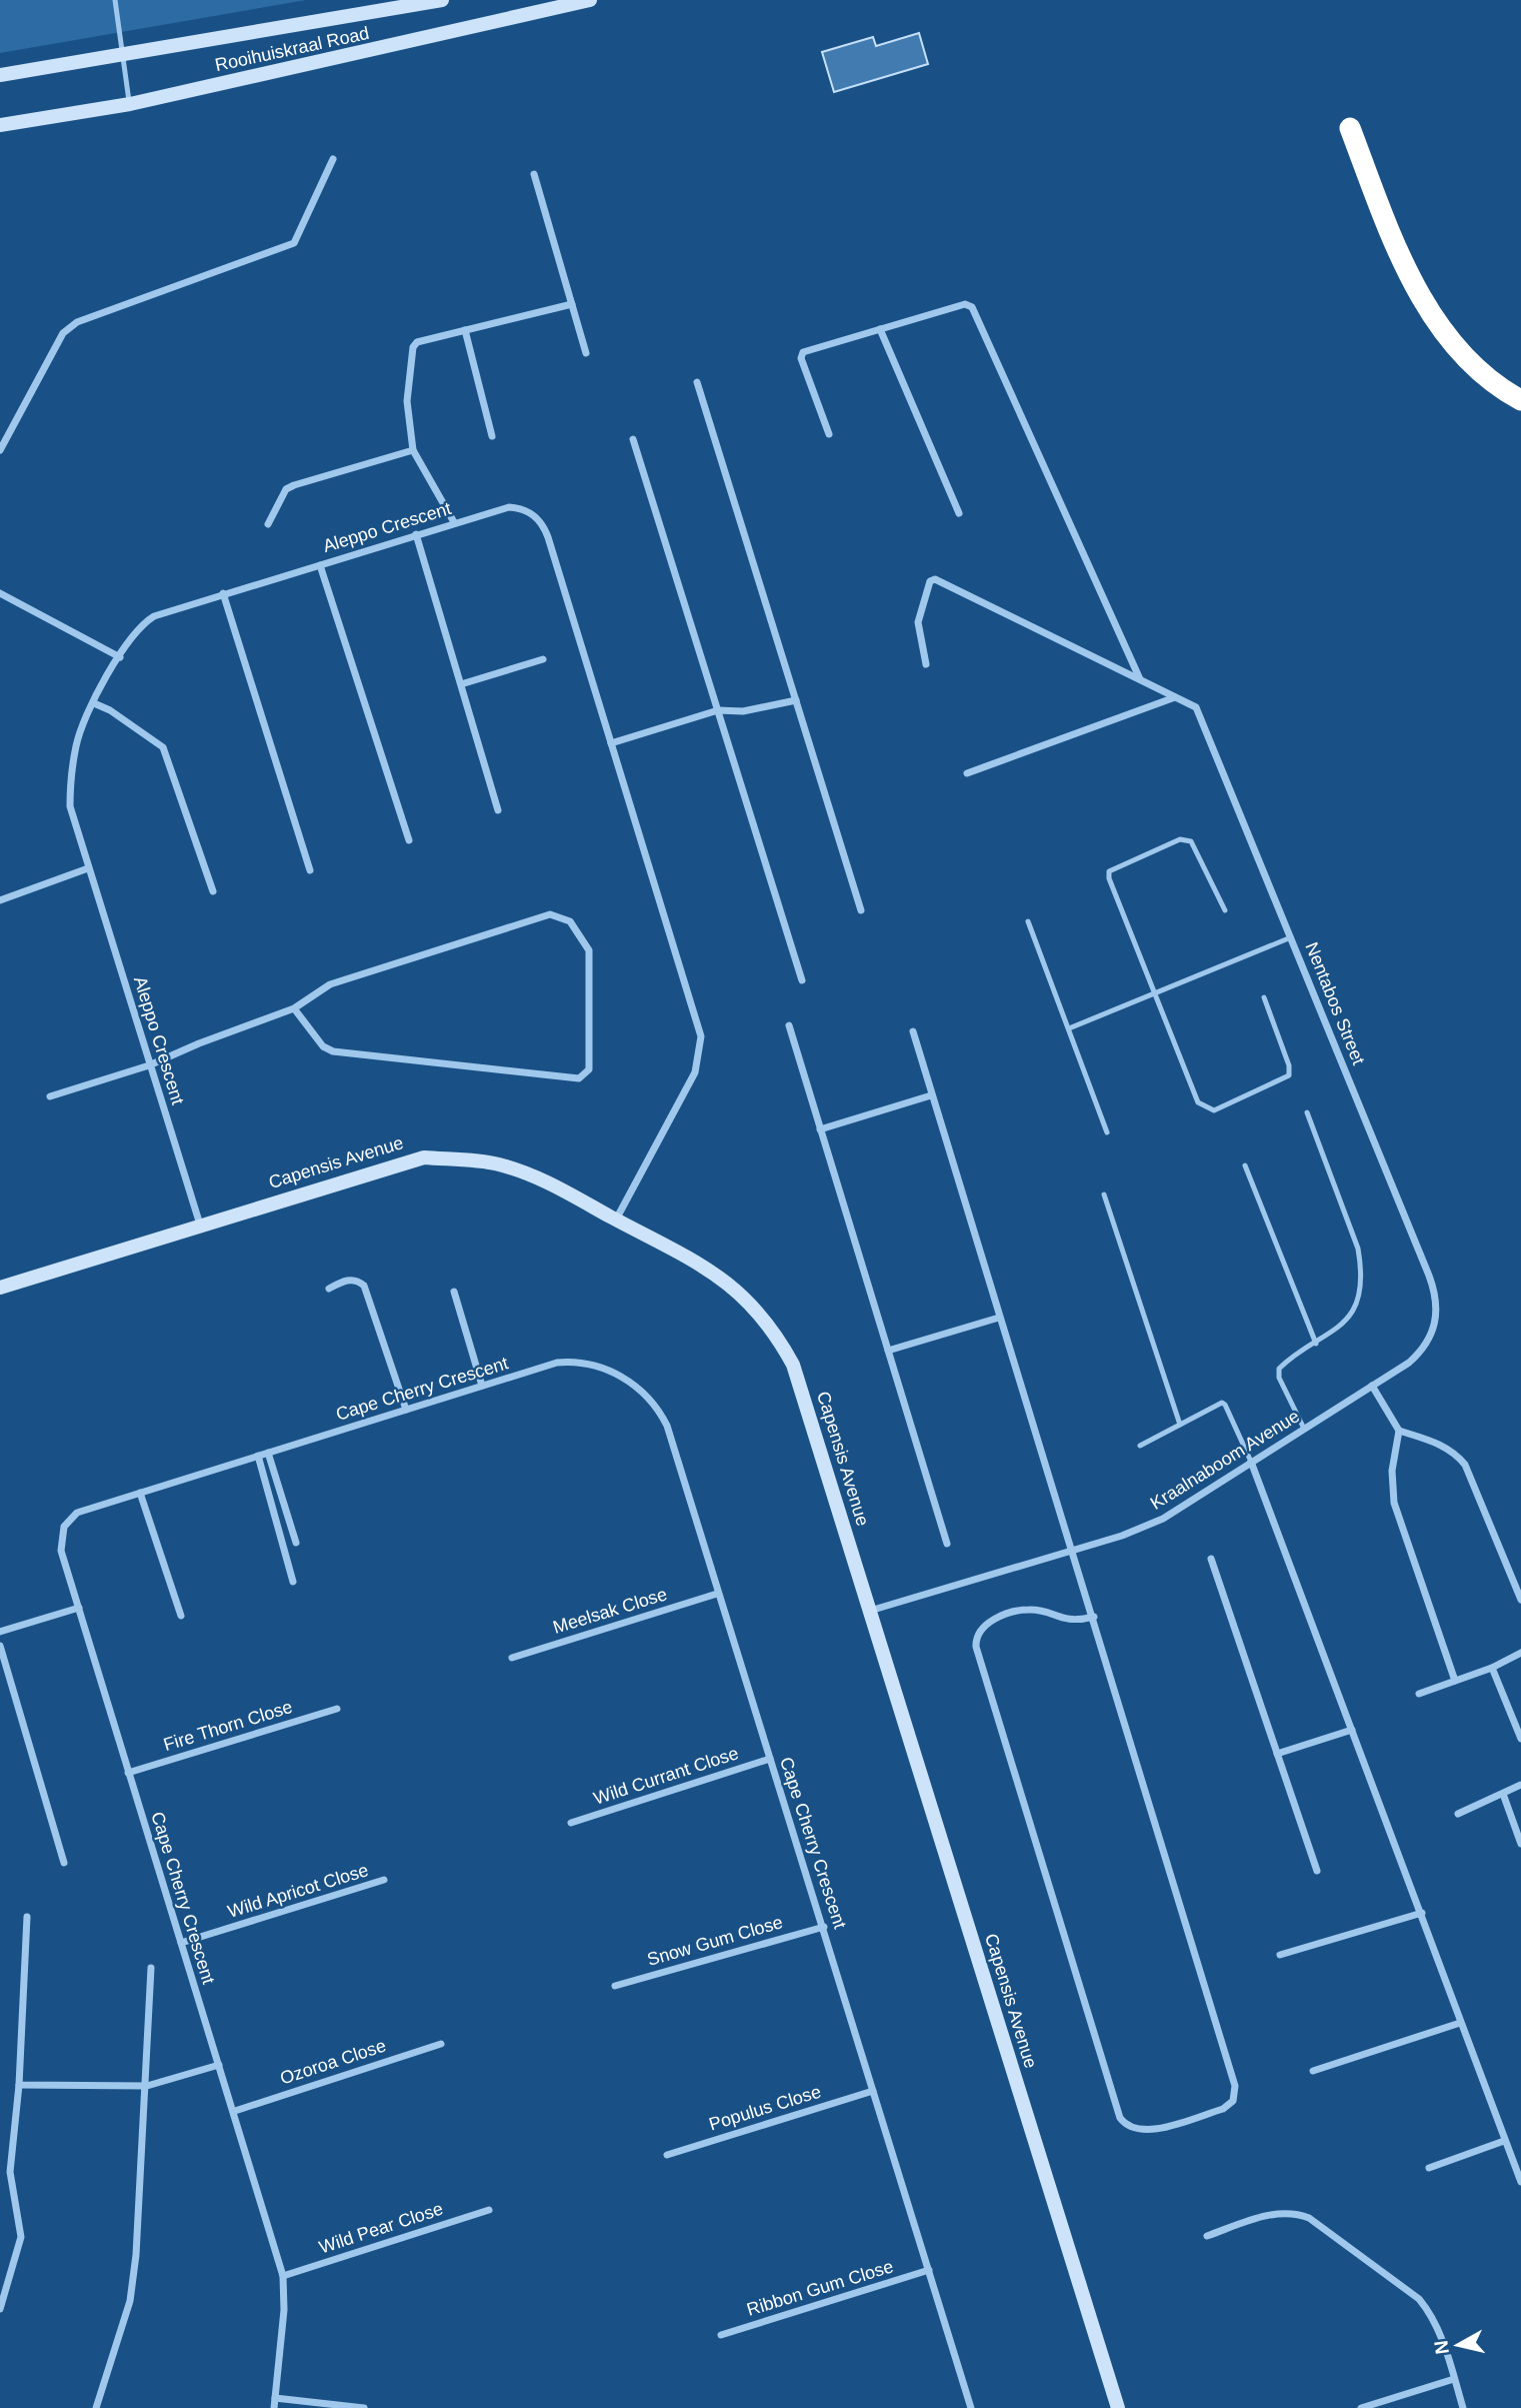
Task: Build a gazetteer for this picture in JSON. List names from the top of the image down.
{
  "streets": {
    "street": [
      "Rooihuiskraal Road",
      "Aleppo Crescent",
      "Nentabos Street",
      "Capensis Avenue",
      "Cape Cherry Crescent",
      "Kraalnaboom Avenue",
      "Meelsak Close",
      "Fire Thorn Close",
      "Wild Currant Close",
      "Wild Apricot Close",
      "Snow Gum Close",
      "Ozoroa Close",
      "Populus Close",
      "Wild Pear Close",
      "Ribbon Gum Close"
    ]
  },
  "crossings": [
    ["Aleppo Crescent", "Capensis Avenue"],
    ["Nentabos Street", "Kraalnaboom Avenue"],
    ["Capensis Avenue", "Kraalnaboom Avenue"],
    ["Cape Cherry Crescent", "Meelsak Close"],
    ["Cape Cherry Crescent", "Fire Thorn Close"],
    ["Cape Cherry Crescent", "Wild Currant Close"],
    ["Cape Cherry Crescent", "Wild Apricot Close"],
    ["Cape Cherry Crescent", "Snow Gum Close"],
    ["Cape Cherry Crescent", "Ozoroa Close"],
    ["Cape Cherry Crescent", "Populus Close"],
    ["Cape Cherry Crescent", "Wild Pear Close"],
    ["Cape Cherry Crescent", "Ribbon Gum Close"]
  ],
  "north": "left"
}
